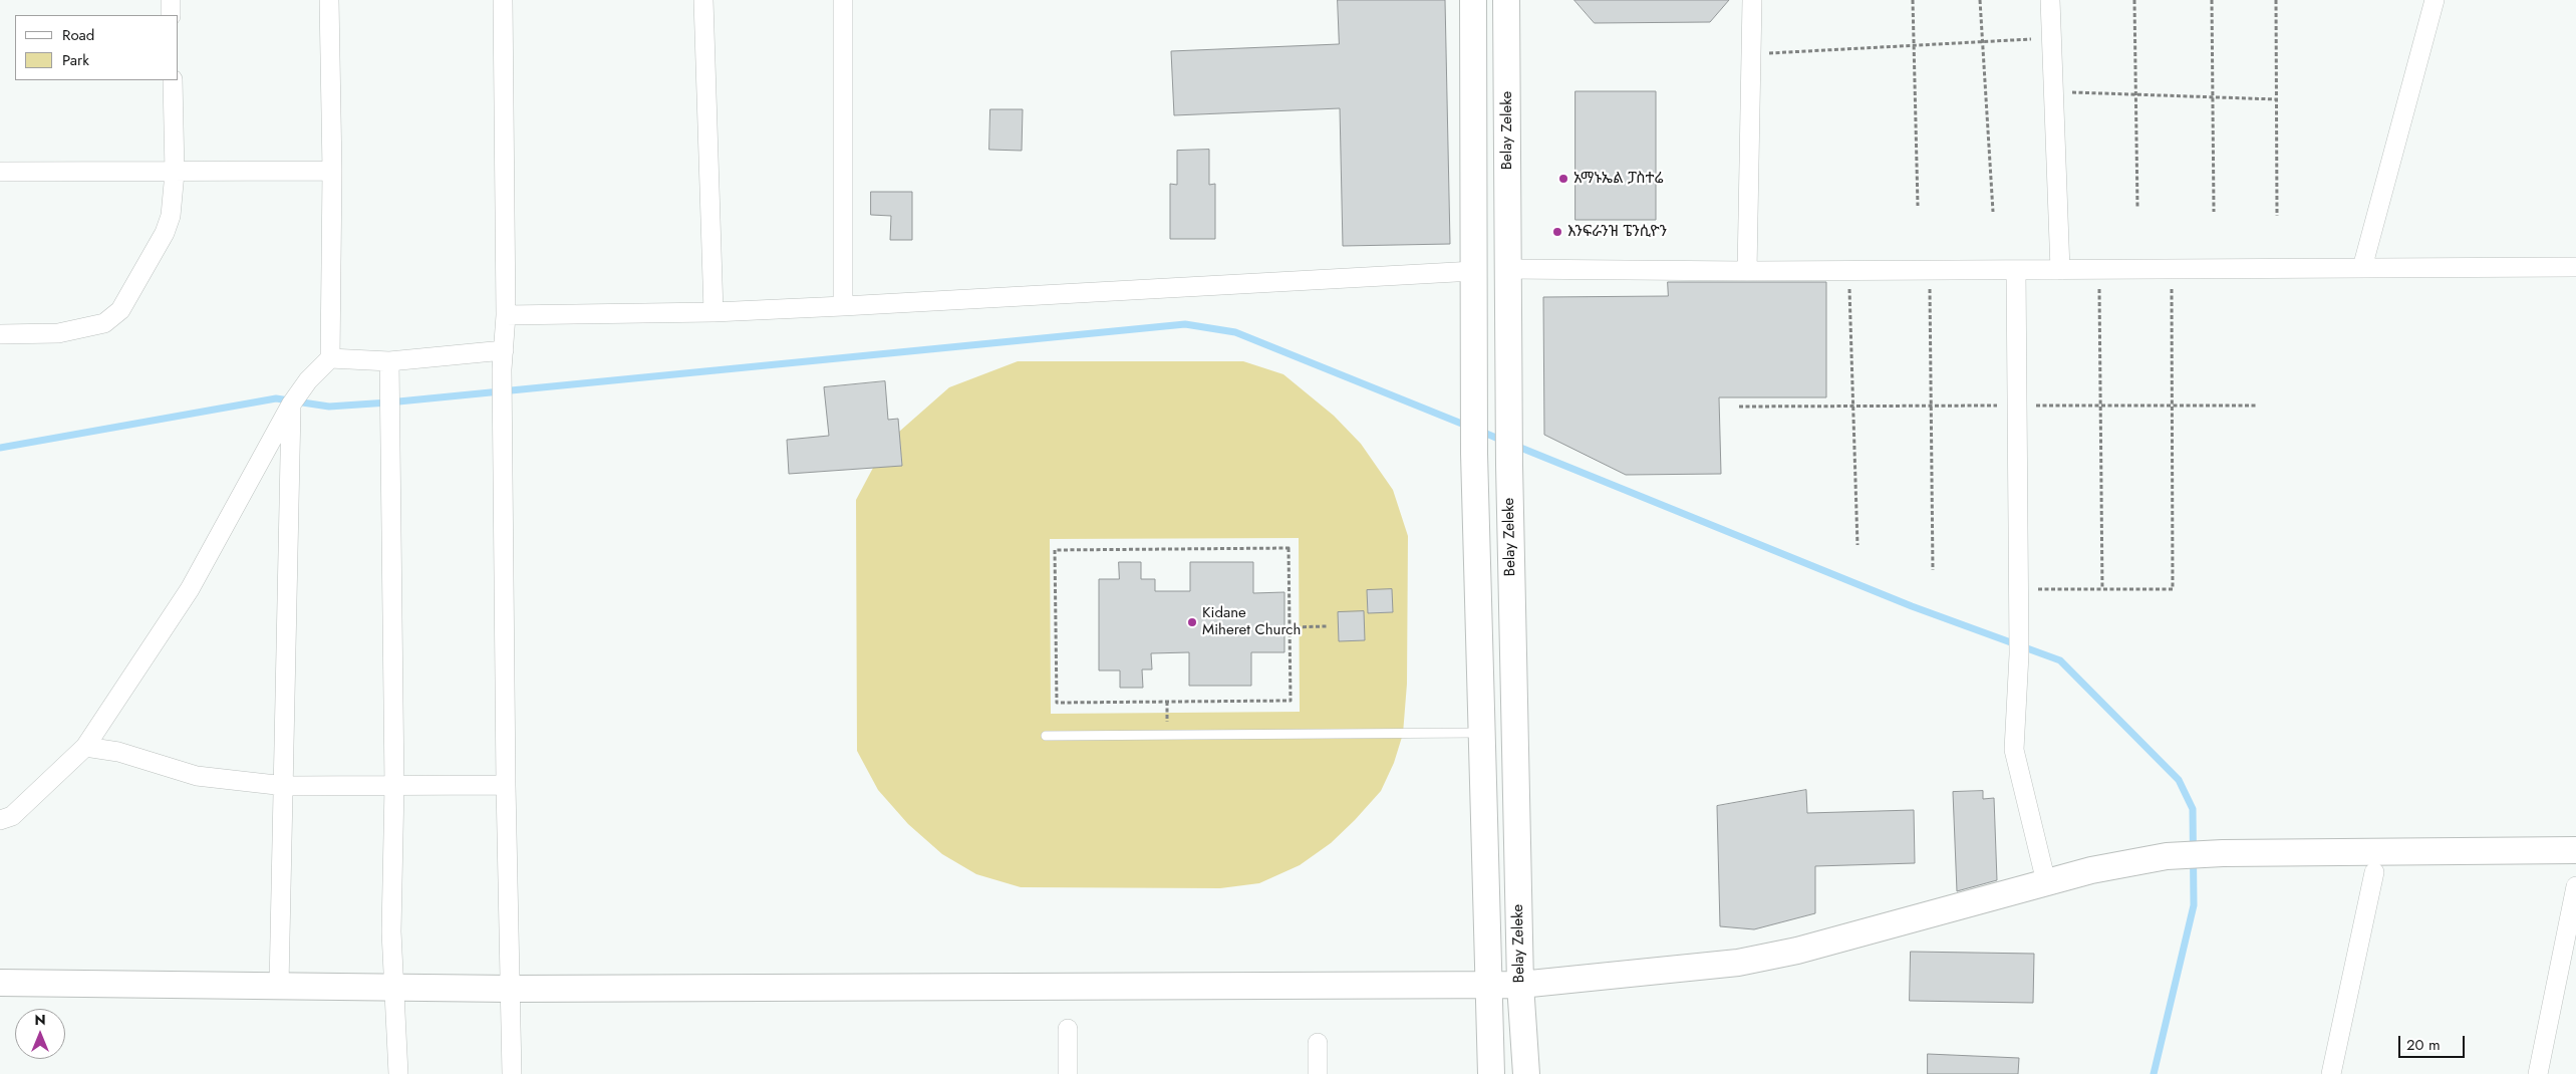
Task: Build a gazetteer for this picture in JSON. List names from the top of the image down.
{
  "streets": {
    "street": ["Belay Zeleke"]
  },
  "places": ["አማኑኤል ፓስተሬ", "እንፍራንዝ ፔንሲዮን", "Kidane Miheret Church"],
  "legend": ["Road", "Park"],
  "scale_bar": "20 m",
  "north": "top"
}
